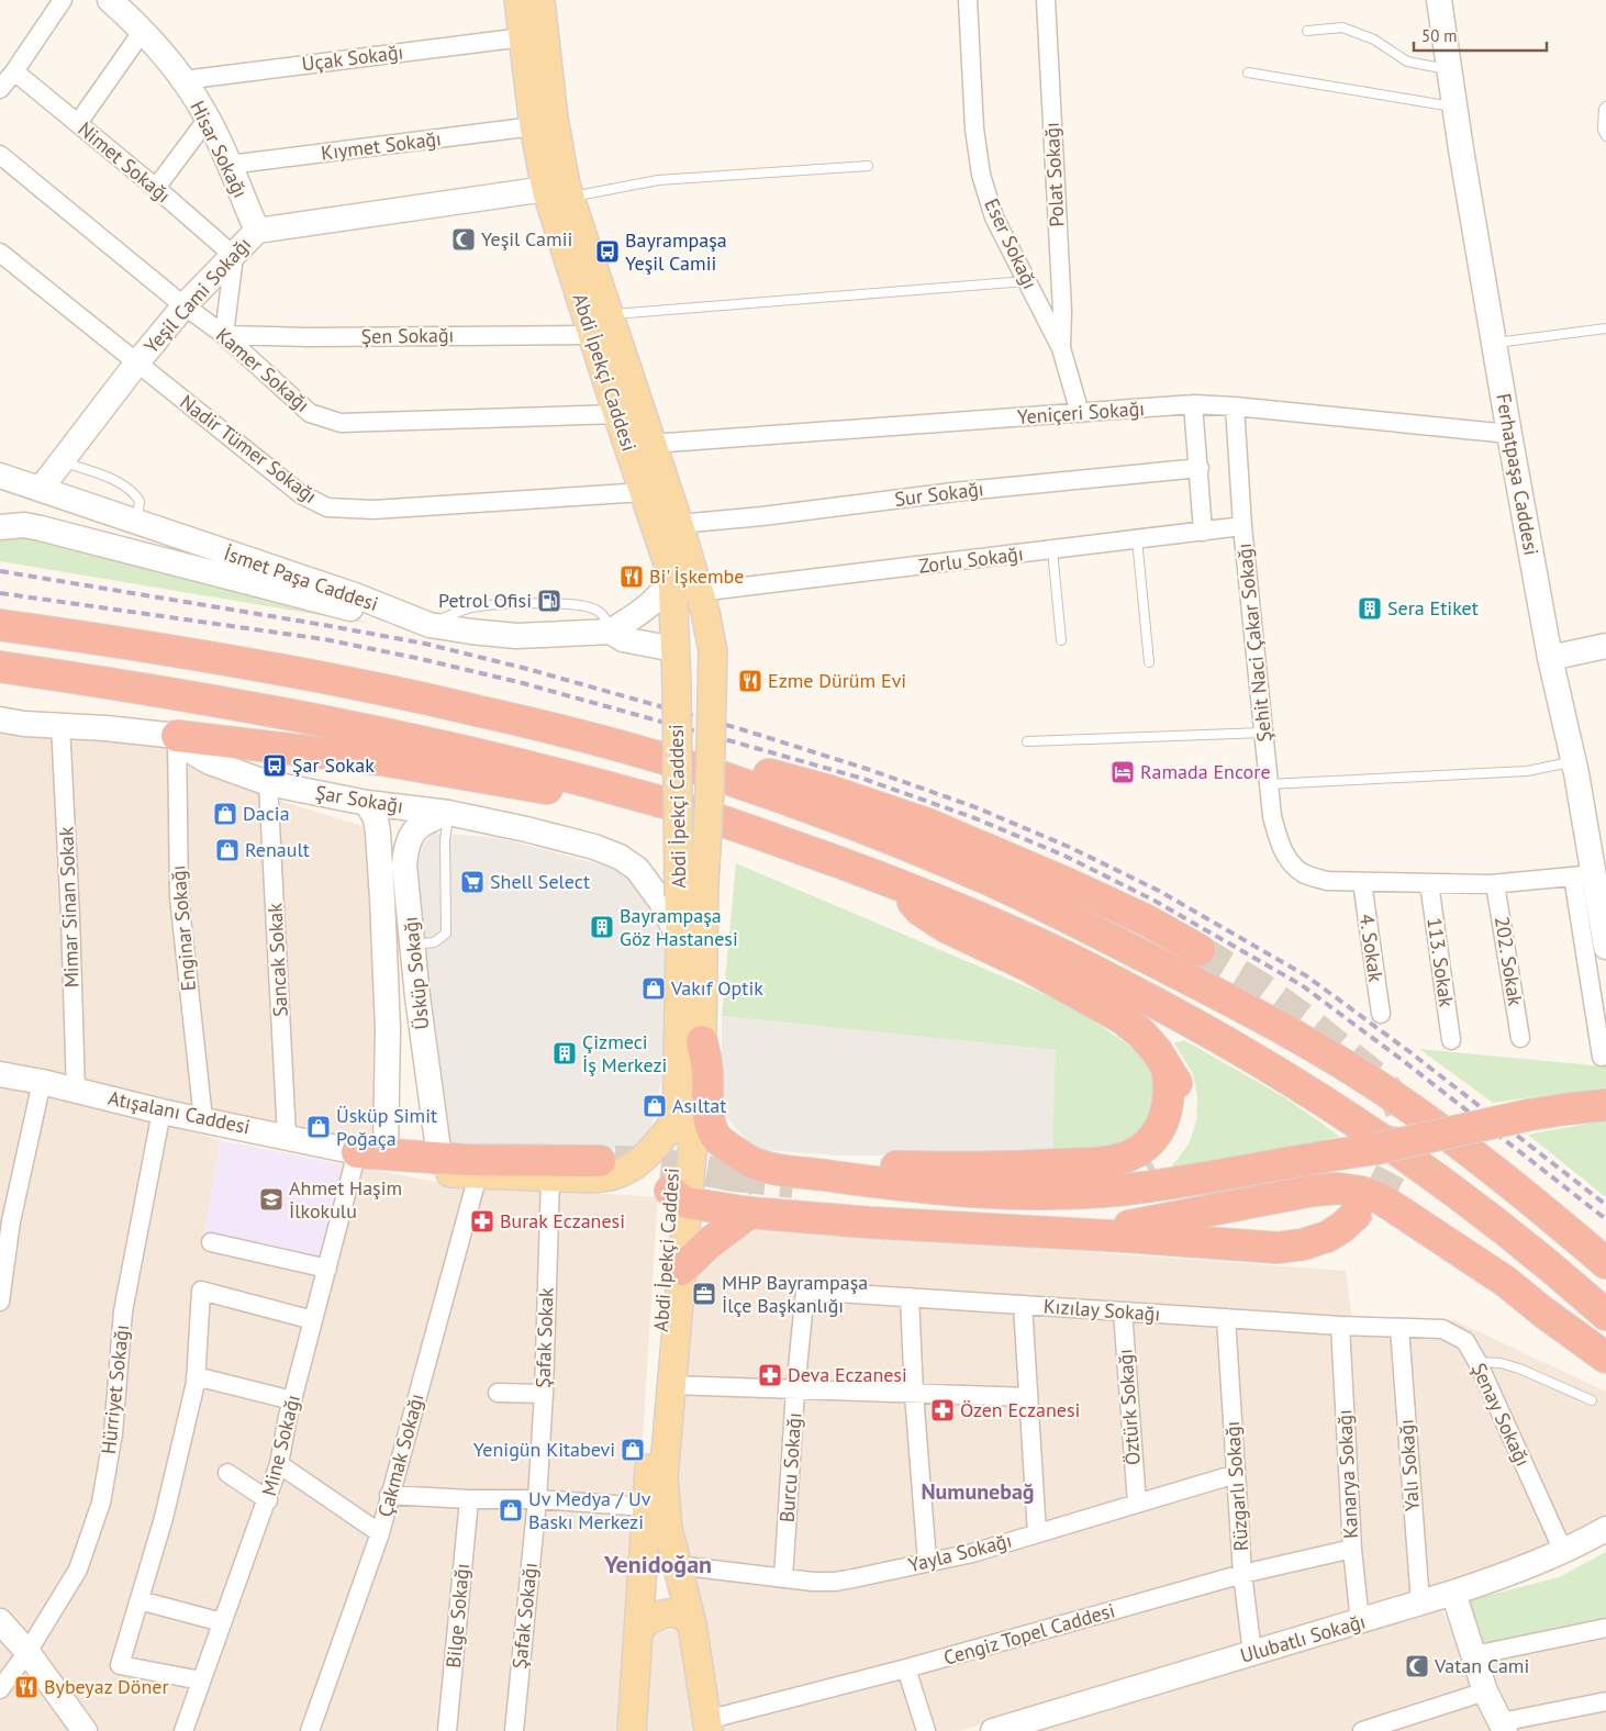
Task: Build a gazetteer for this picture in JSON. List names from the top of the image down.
{
  "streets": {
    "main road": ["Abdi İpekçi Caddesi"],
    "street": [
      "Uçak Sokağı",
      "Kıymet Sokağı",
      "Hisar Sokağı",
      "Nimet Sokağı",
      "Polat Sokağı",
      "Eser Sokağı",
      "Yeşil Cami Sokağı",
      "Şen Sokağı",
      "Kamer Sokağı",
      "Yeniçeri Sokağı",
      "Nadir Tümer Sokağı",
      "Ferhatpaşa Caddesi",
      "Sur Sokağı",
      "Zorlu Sokağı",
      "İsmet Paşa Caddesi",
      "Şehit Naci Çakar Sokağı",
      "Şar Sokağı",
      "Mimar Sinan Sokak",
      "Enginar Sokağı",
      "4. Sokak",
      "Sancak Sokak",
      "202. Sokak",
      "113. Sokak",
      "Üsküp Sokağı",
      "Atışalanı Caddesi",
      "Kızılay Sokağı",
      "Şafak Sokak",
      "Hürriyet Sokağı",
      "Öztürk Sokağı",
      "Şenay Sokağı",
      "Mine Sokağı",
      "Çakmak Sokağı",
      "Yalı Sokağı",
      "Burcu Sokağı",
      "Kanarya Sokağı",
      "Rüzgarlı Sokağı",
      "Yayla Sokağı",
      "Bilge Sokağı",
      "Şafak Sokağı",
      "Cengiz Topel Caddesi",
      "Ulubatlı Sokağı"
    ]
  },
  "crossings": [
    ["Uçak Sokağı", "Hisar Sokağı"],
    ["Uçak Sokağı", "Abdi İpekçi Caddesi"],
    ["Kıymet Sokağı", "Hisar Sokağı"],
    ["Kıymet Sokağı", "Abdi İpekçi Caddesi"],
    ["Hisar Sokağı", "Yeşil Cami Sokağı"],
    ["Nimet Sokağı", "Yeşil Cami Sokağı"],
    ["Polat Sokağı", "Eser Sokağı"],
    ["Eser Sokağı", "Yeniçeri Sokağı"],
    ["Yeşil Cami Sokağı", "Kamer Sokağı"],
    ["Yeşil Cami Sokağı", "Abdi İpekçi Caddesi"],
    ["Yeşil Cami Sokağı", "Nadir Tümer Sokağı"],
    ["Yeşil Cami Sokağı", "İsmet Paşa Caddesi"],
    ["Şen Sokağı", "Kamer Sokağı"],
    ["Şen Sokağı", "Abdi İpekçi Caddesi"],
    ["Kamer Sokağı", "Abdi İpekçi Caddesi"],
    ["Abdi İpekçi Caddesi", "Yeniçeri Sokağı"],
    ["Abdi İpekçi Caddesi", "Nadir Tümer Sokağı"],
    ["Abdi İpekçi Caddesi", "Sur Sokağı"],
    ["Abdi İpekçi Caddesi", "Zorlu Sokağı"],
    ["Abdi İpekçi Caddesi", "Şar Sokağı"],
    ["Abdi İpekçi Caddesi", "Yayla Sokağı"],
    ["Abdi İpekçi Caddesi", "Cengiz Topel Caddesi"],
    ["Yeniçeri Sokağı", "Ferhatpaşa Caddesi"],
    ["Yeniçeri Sokağı", "Şehit Naci Çakar Sokağı"],
    ["Ferhatpaşa Caddesi", "Şehit Naci Çakar Sokağı"],
    ["Zorlu Sokağı", "Şehit Naci Çakar Sokağı"],
    ["Şehit Naci Çakar Sokağı", "4. Sokak"],
    ["Şehit Naci Çakar Sokağı", "202. Sokak"],
    ["Şehit Naci Çakar Sokağı", "113. Sokak"],
    ["Şar Sokağı", "Enginar Sokağı"],
    ["Şar Sokağı", "Sancak Sokak"],
    ["Şar Sokağı", "Üsküp Sokağı"],
    ["Mimar Sinan Sokak", "Atışalanı Caddesi"],
    ["Enginar Sokağı", "Atışalanı Caddesi"],
    ["Sancak Sokak", "Atışalanı Caddesi"],
    ["Üsküp Sokağı", "Atışalanı Caddesi"],
    ["Üsküp Sokağı", "Mine Sokağı"],
    ["Atışalanı Caddesi", "Hürriyet Sokağı"],
    ["Atışalanı Caddesi", "Mine Sokağı"],
    ["Kızılay Sokağı", "Öztürk Sokağı"],
    ["Kızılay Sokağı", "Şenay Sokağı"],
    ["Kızılay Sokağı", "Yalı Sokağı"],
    ["Kızılay Sokağı", "Burcu Sokağı"],
    ["Kızılay Sokağı", "Kanarya Sokağı"],
    ["Kızılay Sokağı", "Rüzgarlı Sokağı"],
    ["Şafak Sokak", "Şafak Sokağı"],
    ["Öztürk Sokağı", "Yayla Sokağı"],
    ["Şenay Sokağı", "Yalı Sokağı"],
    ["Şenay Sokağı", "Ulubatlı Sokağı"],
    ["Yalı Sokağı", "Ulubatlı Sokağı"],
    ["Burcu Sokağı", "Yayla Sokağı"],
    ["Kanarya Sokağı", "Cengiz Topel Caddesi"],
    ["Kanarya Sokağı", "Ulubatlı Sokağı"],
    ["Rüzgarlı Sokağı", "Yayla Sokağı"],
    ["Rüzgarlı Sokağı", "Cengiz Topel Caddesi"],
    ["Rüzgarlı Sokağı", "Ulubatlı Sokağı"]
  ],
  "districts": ["Numunebağ", "Yenidoğan"],
  "places": {
    "mosque": ["Yeşil Camii", "Vatan Cami"],
    "bus stop": ["Bayrampaşa Yeşil Camii", "Şar Sokak"],
    "restaurant": ["Bi' İşkembe", "Ezme Dürüm Evi", "Bybeyaz Döner"],
    "fuel station": ["Petrol Ofisi"],
    "building": ["Sera Etiket", "Bayrampaşa Göz Hastanesi", "Çizmeci İş Merkezi"],
    "hotel": ["Ramada Encore"],
    "shop": [
      "Dacia",
      "Renault",
      "Vakıf Optik",
      "Asıltat",
      "Üsküp Simit Poğaça",
      "Yenigün Kitabevi",
      "Uv Medya / Uv Baskı Merkezi"
    ],
    "supermarket": ["Shell Select"],
    "school or university": ["Ahmet Haşim İlkokulu"],
    "pharmacy": ["Burak Eczanesi", "Deva Eczanesi", "Özen Eczanesi"],
    "office": ["MHP Bayrampaşa İlçe Başkanlığı"]
  },
  "scale_bar": "50 m"
}
